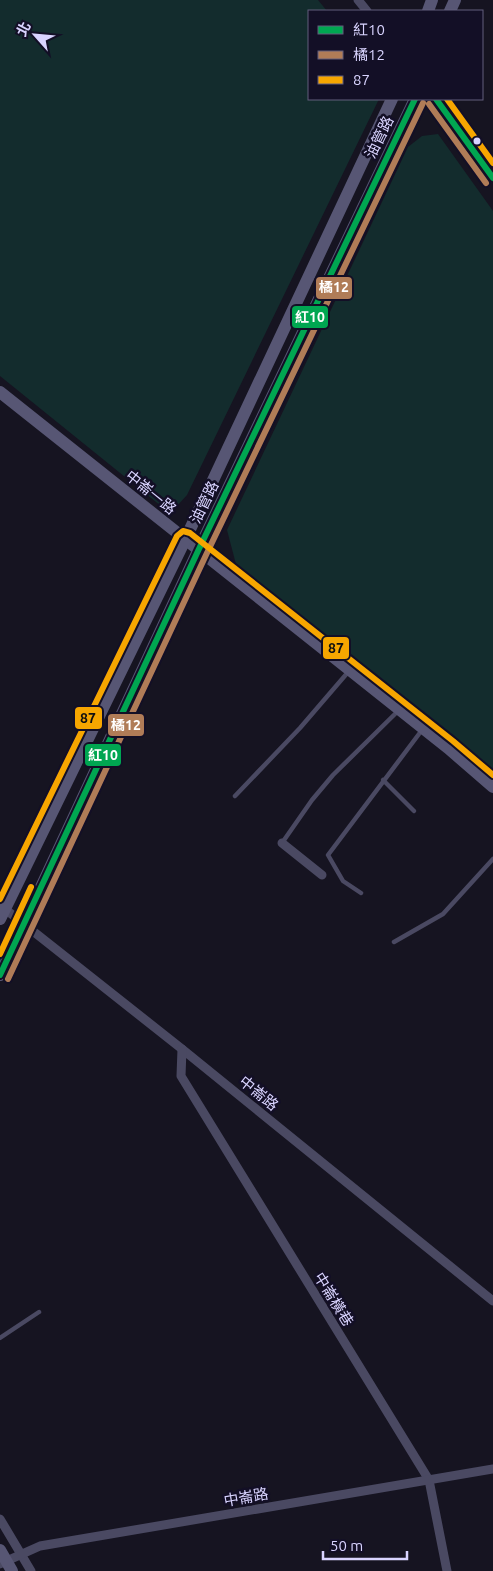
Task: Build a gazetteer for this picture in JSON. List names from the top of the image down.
{
  "streets": {
    "street": [
      "油管路",
      "中崙一路",
      "中崙路",
      "中崙橫巷"
    ]
  },
  "crossings": [
    ["油管路", "中崙一路"],
    ["油管路", "中崙路"],
    ["中崙路", "中崙橫巷"]
  ],
  "lines": ["transit line 紅10", "transit line 87", "transit line 橘12"],
  "legend": ["紅10", "橘12", "87"],
  "scale_bar": "50 m",
  "north": "top left"
}
